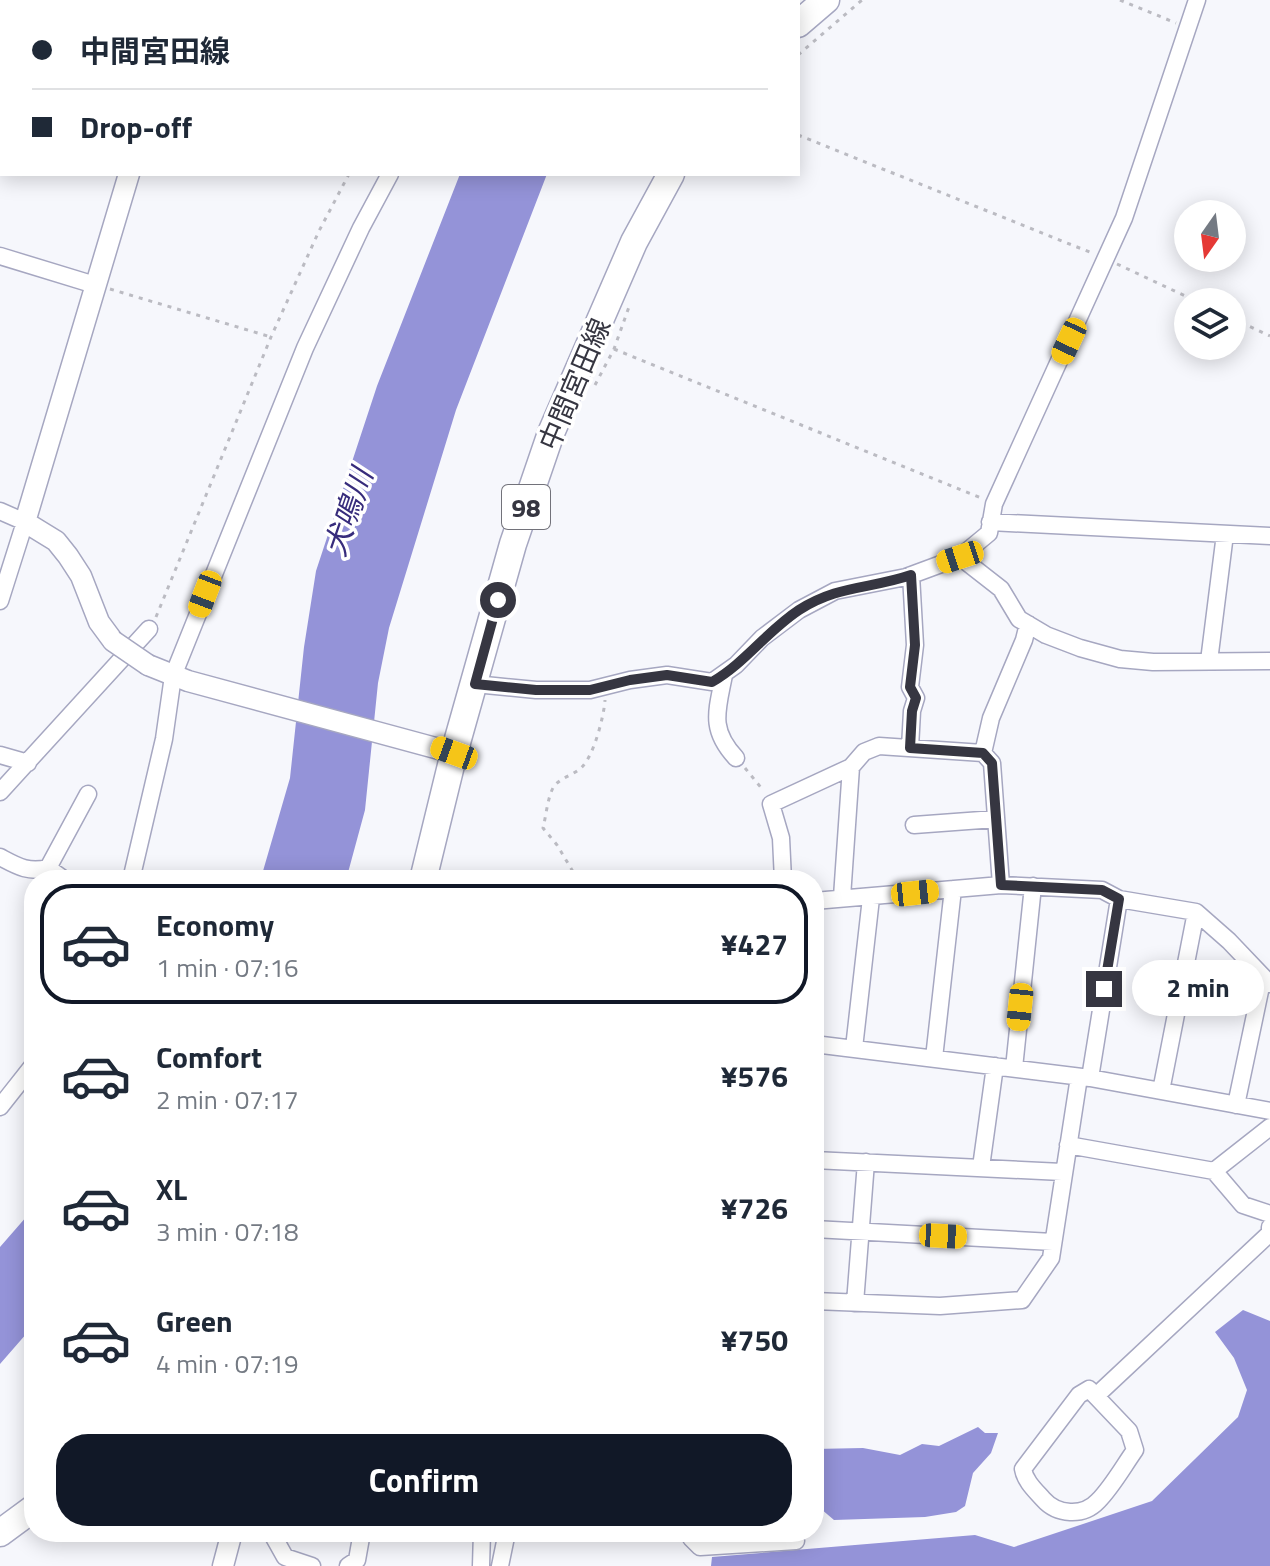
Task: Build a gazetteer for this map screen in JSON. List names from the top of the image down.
{
  "streets": {
    "main road": ["中間宮田線", "98"]
  },
  "water": ["犬鳴川"],
  "north": "bottom",
  "page": {
    "banner": ["中間宮田線", "Drop-off"],
    "list": [
      {
        "name": "Economy",
        "note": "1 min · 07:16",
        "value": "¥427"
      },
      {
        "name": "Comfort",
        "note": "2 min · 07:17",
        "value": "¥576"
      },
      {
        "name": "XL",
        "note": "3 min · 07:18",
        "value": "¥726"
      },
      {
        "name": "Green",
        "note": "4 min · 07:19",
        "value": "¥750"
      }
    ],
    "bubble": "2 min",
    "buttons": "Confirm"
  }
}
